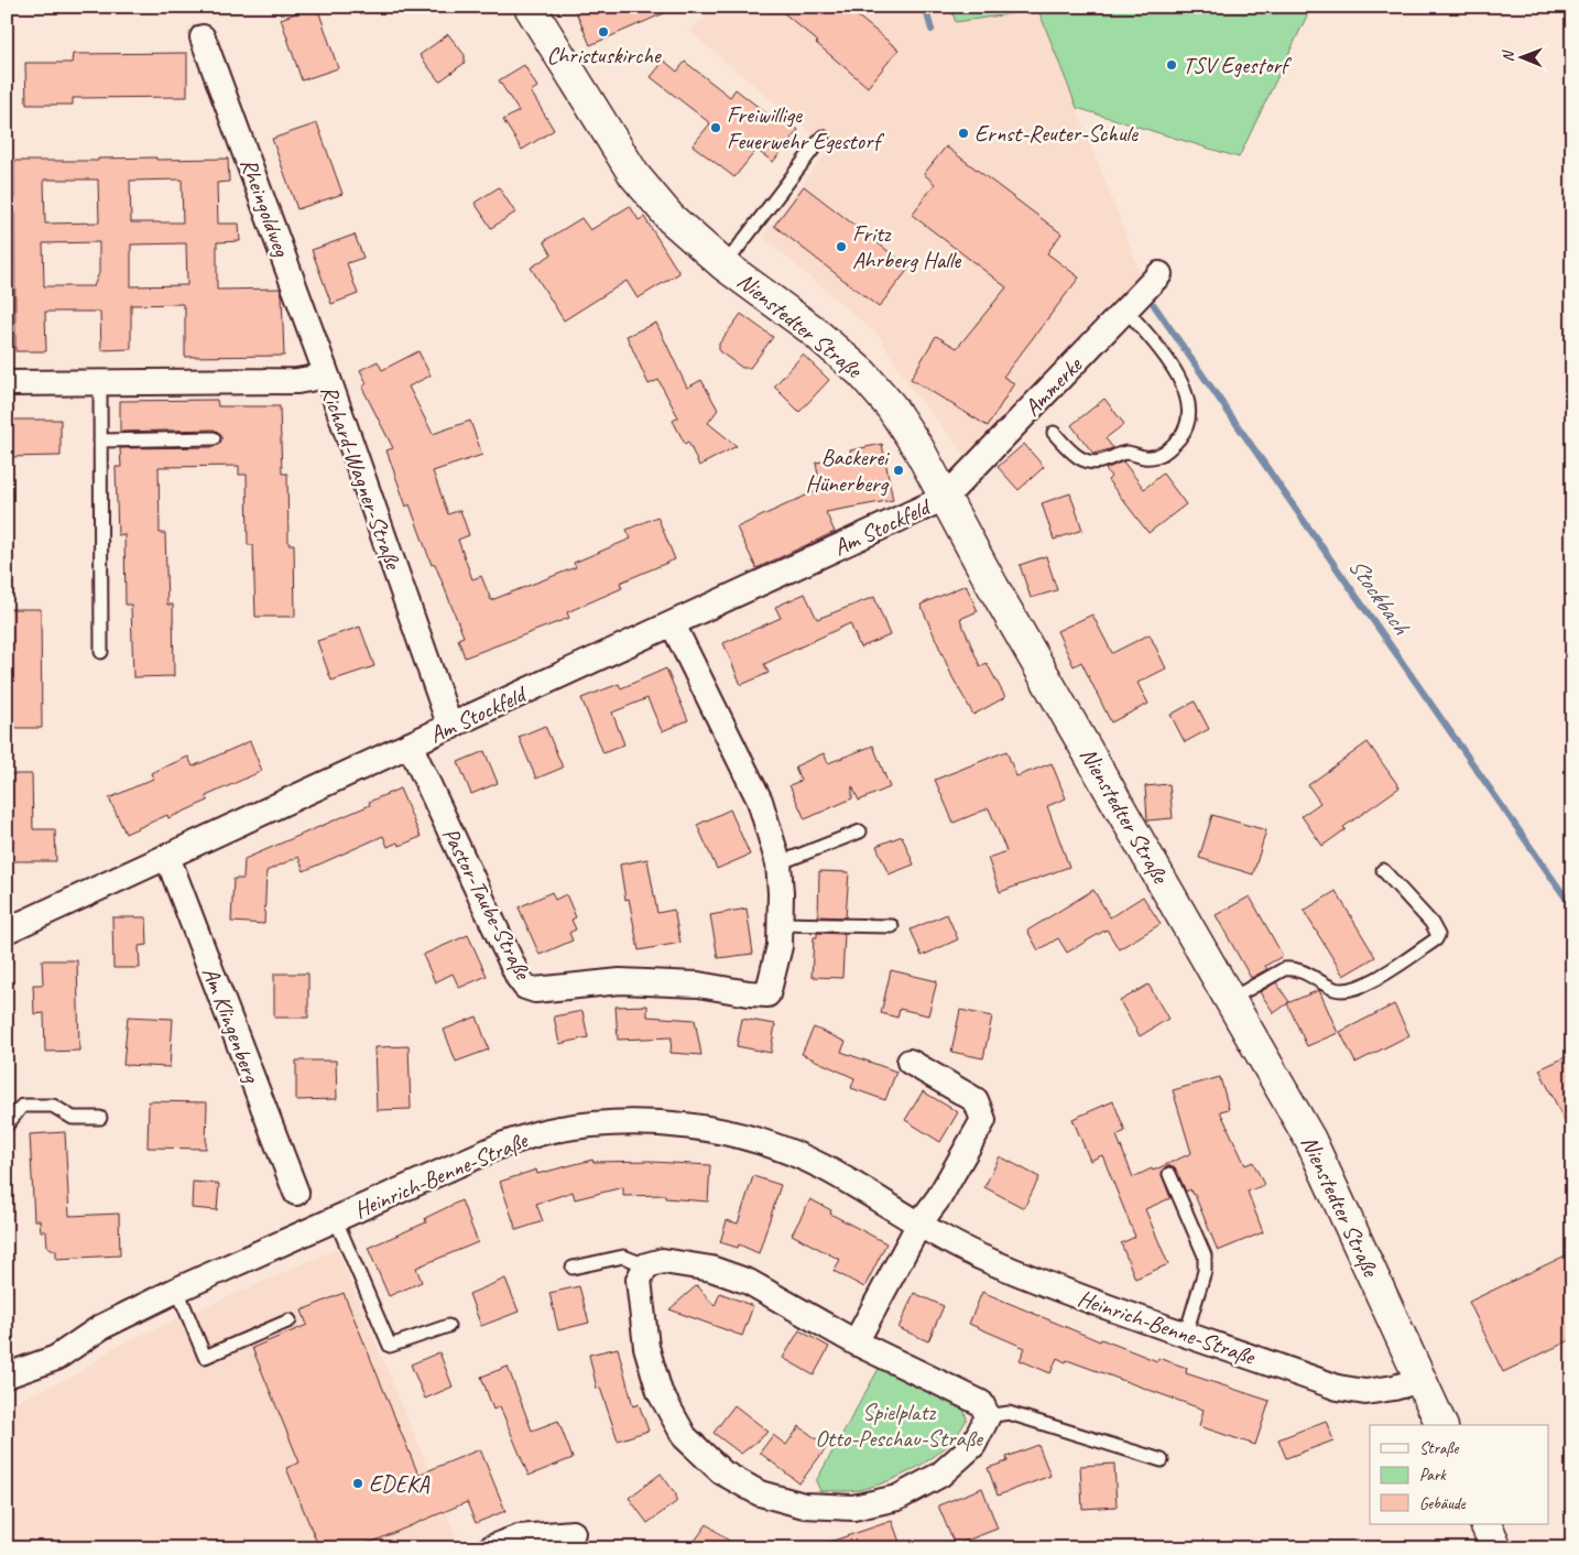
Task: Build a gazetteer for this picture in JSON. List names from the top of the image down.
{
  "streets": {
    "main road": ["Nienstedter Straße"],
    "street": [
      "Rheingoldweg",
      "Ammerke",
      "Richard-Wagner-Straße",
      "Am Stockfeld",
      "Pastor-Taube-Straße",
      "Am Klingenberg",
      "Heinrich-Benne-Straße"
    ]
  },
  "crossings": [
    ["Rheingoldweg", "Richard-Wagner-Straße"],
    ["Nienstedter Straße", "Ammerke"],
    ["Nienstedter Straße", "Am Stockfeld"],
    ["Nienstedter Straße", "Heinrich-Benne-Straße"],
    ["Ammerke", "Am Stockfeld"],
    ["Richard-Wagner-Straße", "Am Stockfeld"],
    ["Am Stockfeld", "Pastor-Taube-Straße"],
    ["Am Stockfeld", "Am Klingenberg"]
  ],
  "water": ["Stockbach"],
  "parks": ["Spielplatz Otto-Peschau-Straße"],
  "places": [
    "Christuskirche",
    "TSV Egestorf",
    "Freiwillige Feuerwehr Egestorf",
    "Ernst-Reuter-Schule",
    "Fritz Ahrberg Halle",
    "Backerei Hünerberg",
    "EDEKA"
  ],
  "legend": ["Straße", "Park", "Gebäude"],
  "north": "left"
}
